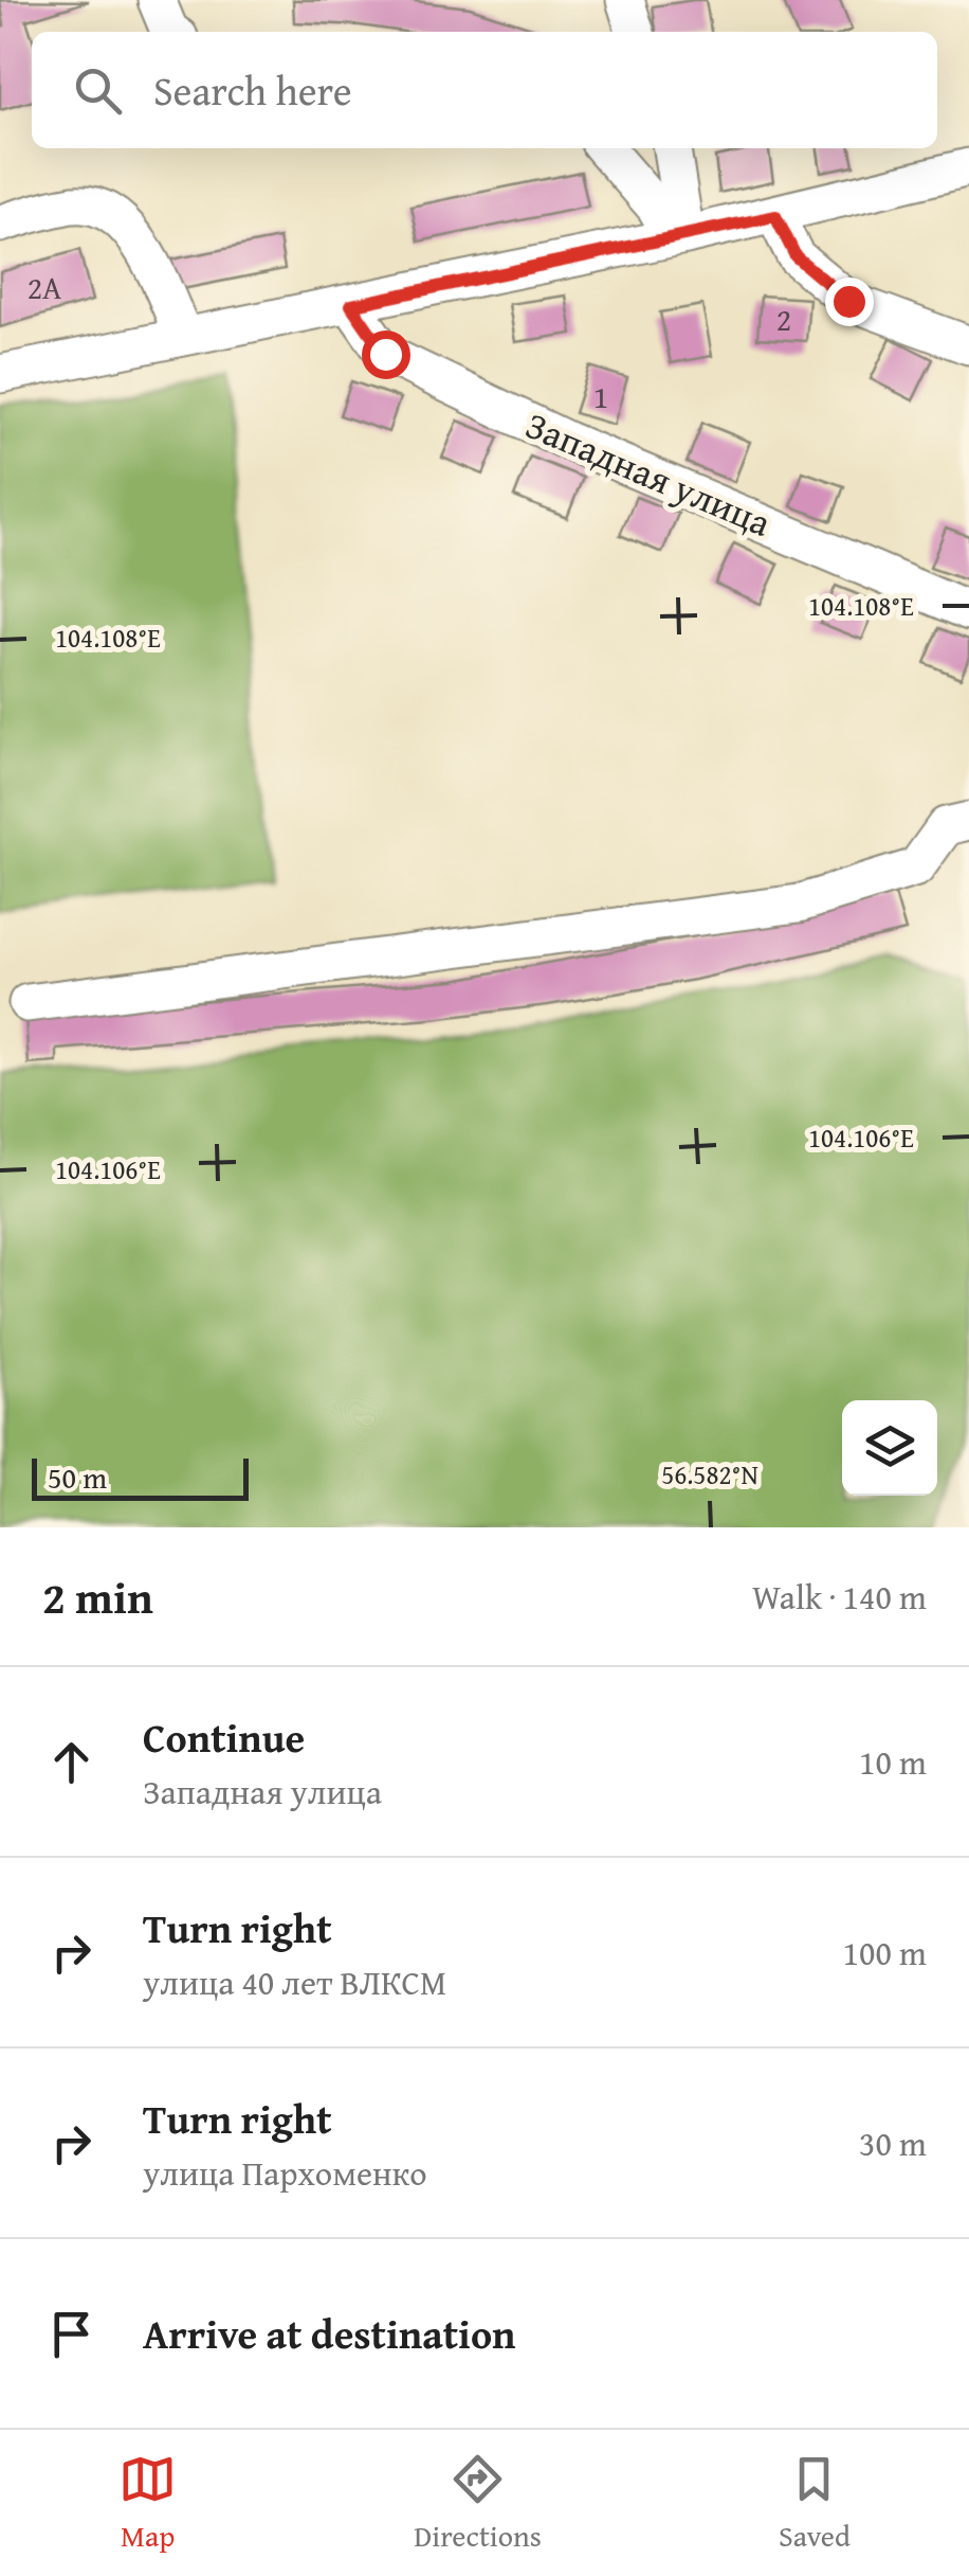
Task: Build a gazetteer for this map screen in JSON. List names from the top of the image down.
{
  "streets": {
    "street": ["Западная улица"]
  },
  "house_numbers": ["2А", "2", "1"],
  "scale_bar": "50 m",
  "page": {
    "search": "Search here",
    "scale": "50 m",
    "heading": ["2 min", "Walk · 140 m"],
    "list": [
      ["Continue", "Западная улица", "10 m"],
      ["Turn right", "улица 40 лет ВЛКСМ", "100 m"],
      ["Turn right", "улица Пархоменко", "30 m"],
      "Arrive at destination"
    ],
    "nav": ["Map", "Directions", "Saved"]
  },
  "coordinates": ["104.108°E", "104.106°E", "56.582°N"]
}
